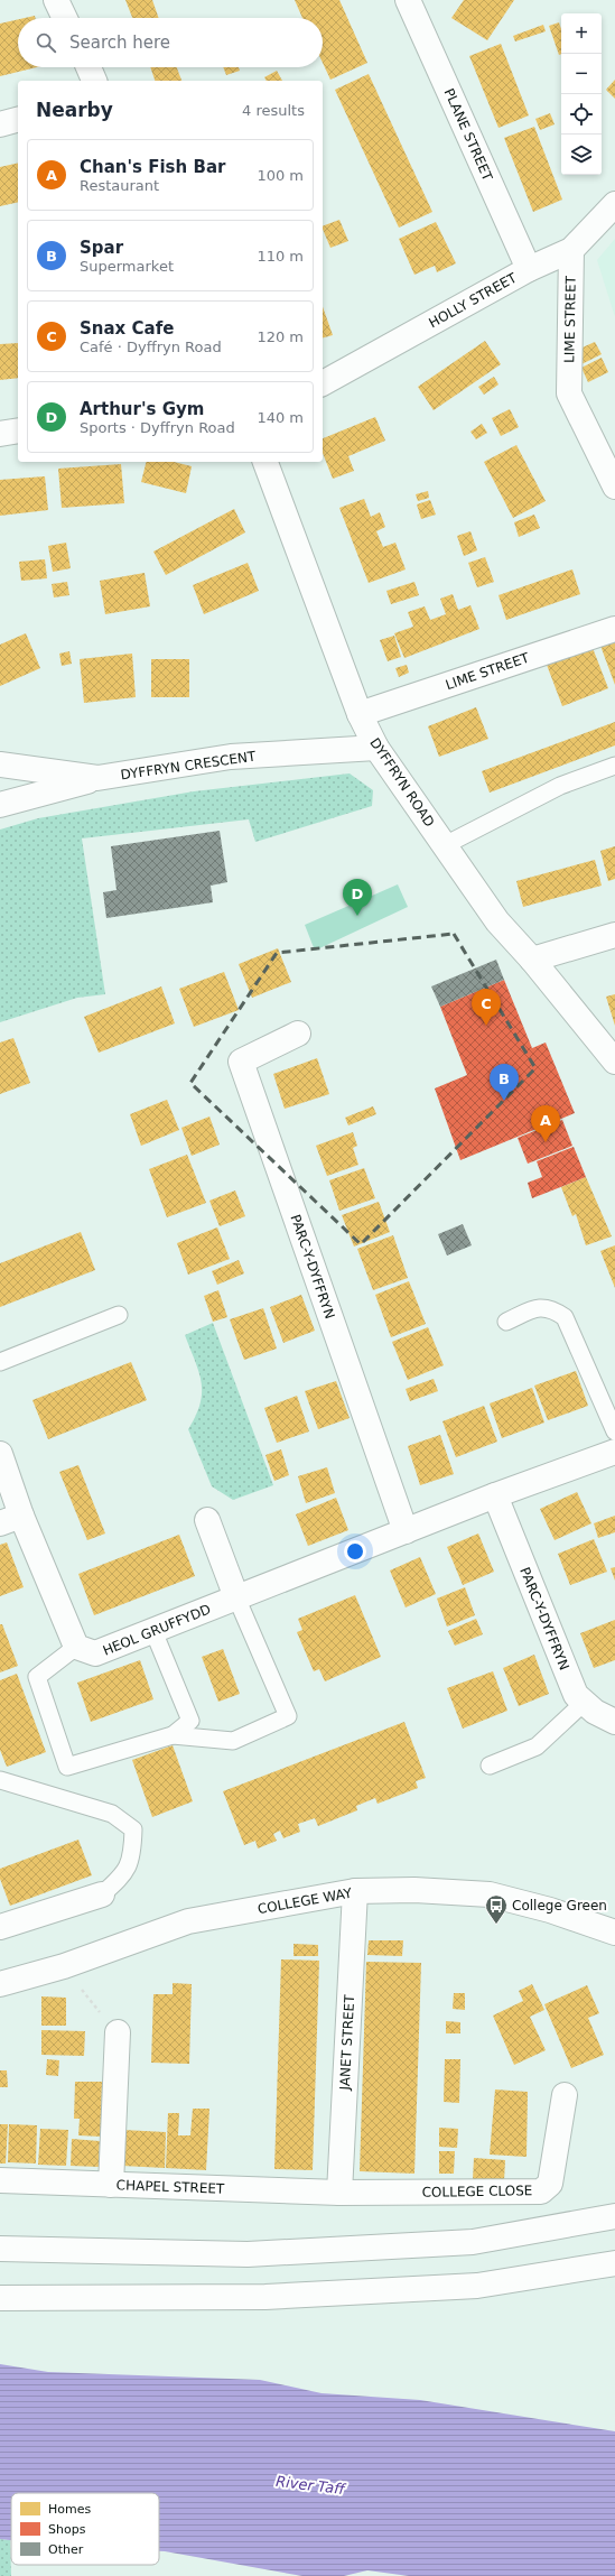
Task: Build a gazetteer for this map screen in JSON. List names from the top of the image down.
{
  "streets": {
    "main road": [
      "PLANE STREET",
      "HOLLY STREET",
      "LIME STREET",
      "DYFFRYN CRESCENT",
      "DYFFRYN ROAD",
      "PARC-Y-DYFFRYN",
      "HEOL GRUFFYDD",
      "COLLEGE WAY",
      "JANET STREET",
      "CHAPEL STREET",
      "COLLEGE CLOSE"
    ]
  },
  "crossings": [
    ["PLANE STREET", "HOLLY STREET"],
    ["HOLLY STREET", "LIME STREET"],
    ["LIME STREET", "DYFFRYN ROAD"],
    ["DYFFRYN CRESCENT", "DYFFRYN ROAD"],
    ["PARC-Y-DYFFRYN", "HEOL GRUFFYDD"],
    ["COLLEGE WAY", "JANET STREET"],
    ["JANET STREET", "CHAPEL STREET"],
    ["JANET STREET", "COLLEGE CLOSE"],
    ["CHAPEL STREET", "COLLEGE CLOSE"]
  ],
  "water": ["River Taff"],
  "places": {
    "bus stop": ["College Green"]
  },
  "legend": ["Homes", "Shops", "Other"],
  "page": {
    "map_buttons": ["+", "−"],
    "search": "Search here",
    "heading": ["Nearby", "4 results"],
    "list": [
      {
        "mark": "A",
        "name": "Chan's Fish Bar",
        "note": "Restaurant",
        "value": "100 m"
      },
      {
        "mark": "B",
        "name": "Spar",
        "note": "Supermarket",
        "value": "110 m"
      },
      {
        "mark": "C",
        "name": "Snax Cafe",
        "note": "Café · Dyffryn Road",
        "value": "120 m"
      },
      {
        "mark": "D",
        "name": "Arthur's Gym",
        "note": "Sports · Dyffryn Road",
        "value": "140 m"
      }
    ],
    "pins": [
      "D",
      "C",
      "B",
      "A"
    ]
  }
}
